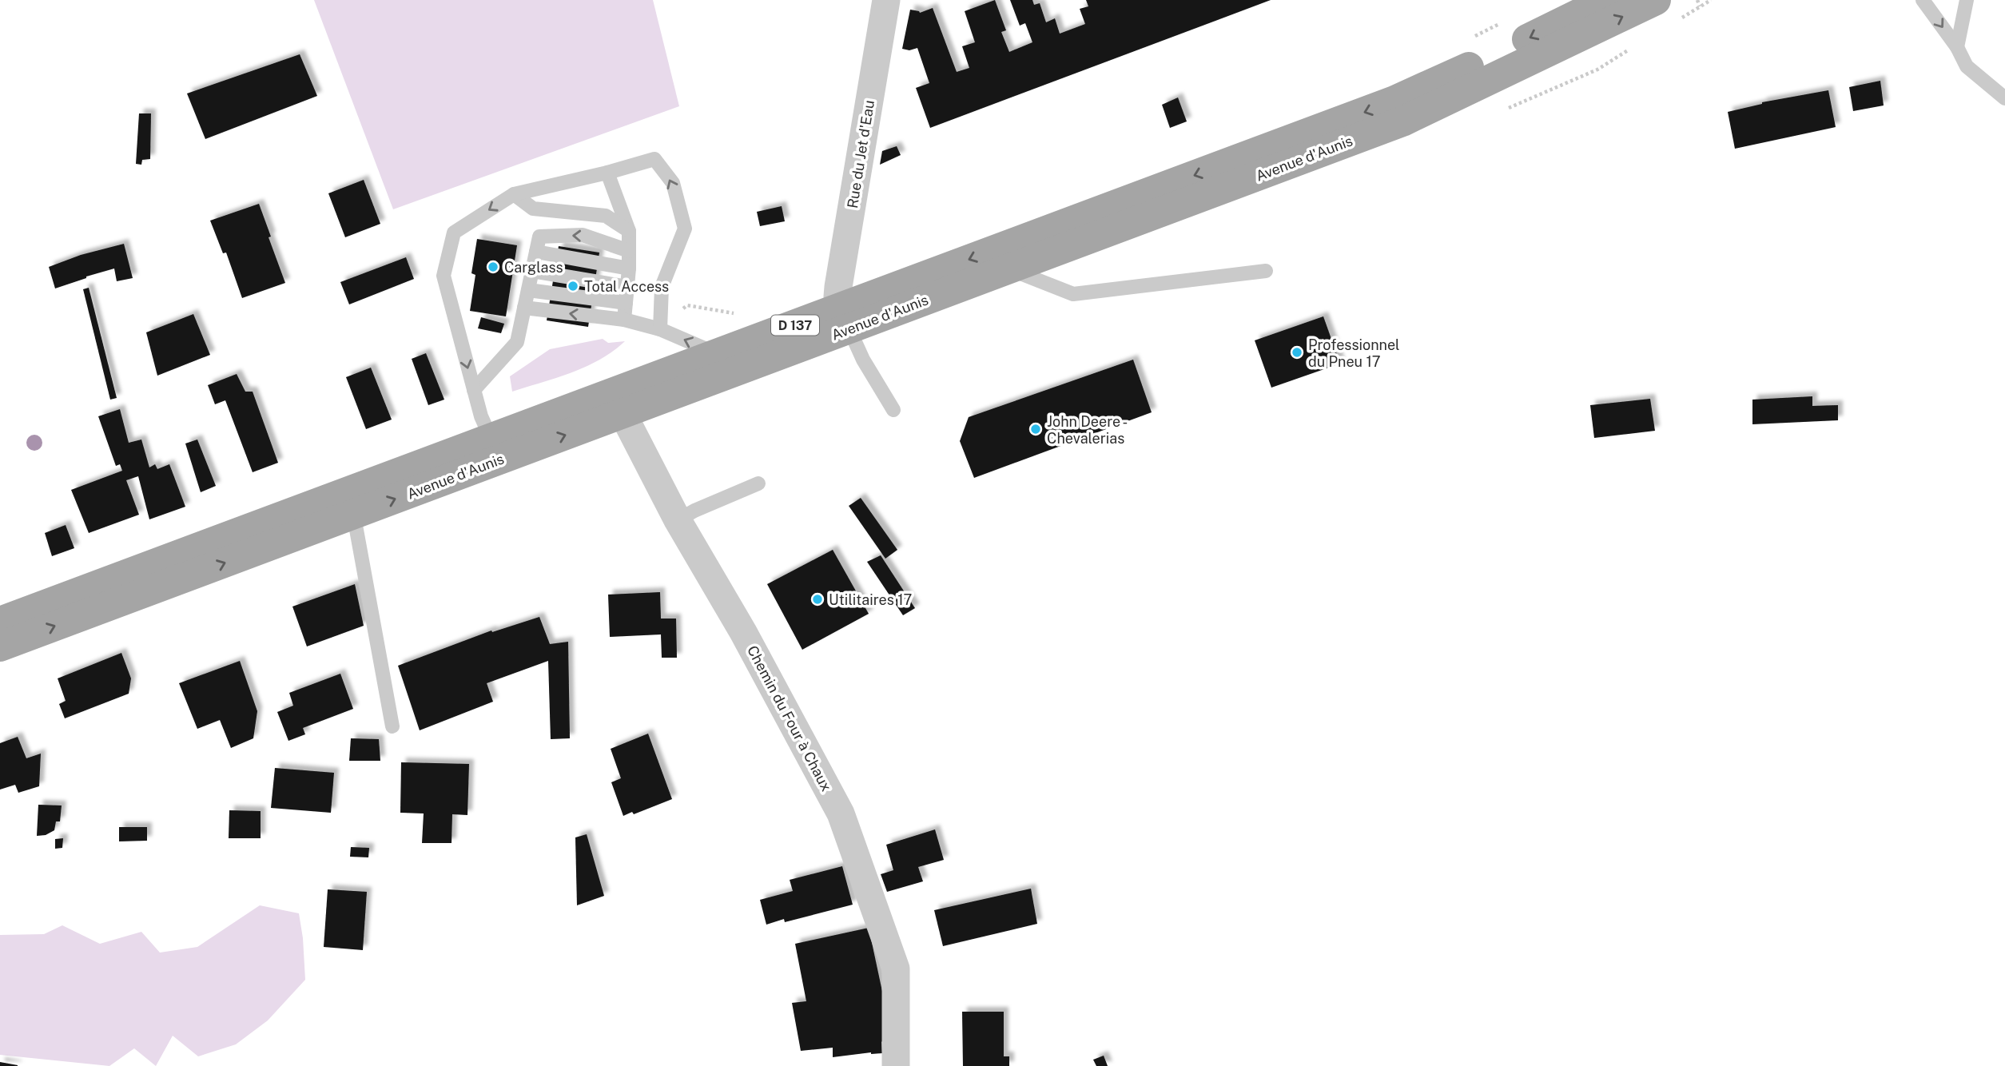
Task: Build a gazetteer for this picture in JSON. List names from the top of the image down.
{
  "streets": {
    "main road": ["Avenue d'Aunis", "D 137"],
    "street": ["Rue du Jet d'Eau", "Chemin du Four à Chaux"]
  },
  "crossings": [
    ["Rue du Jet d'Eau", "Avenue d'Aunis"],
    ["Avenue d'Aunis", "Chemin du Four à Chaux"]
  ],
  "places": [
    "Carglass",
    "Total Access",
    "Professionnel du Pneu 17",
    "John Deere - Chevalerias",
    "Utilitaires 17"
  ]
}
